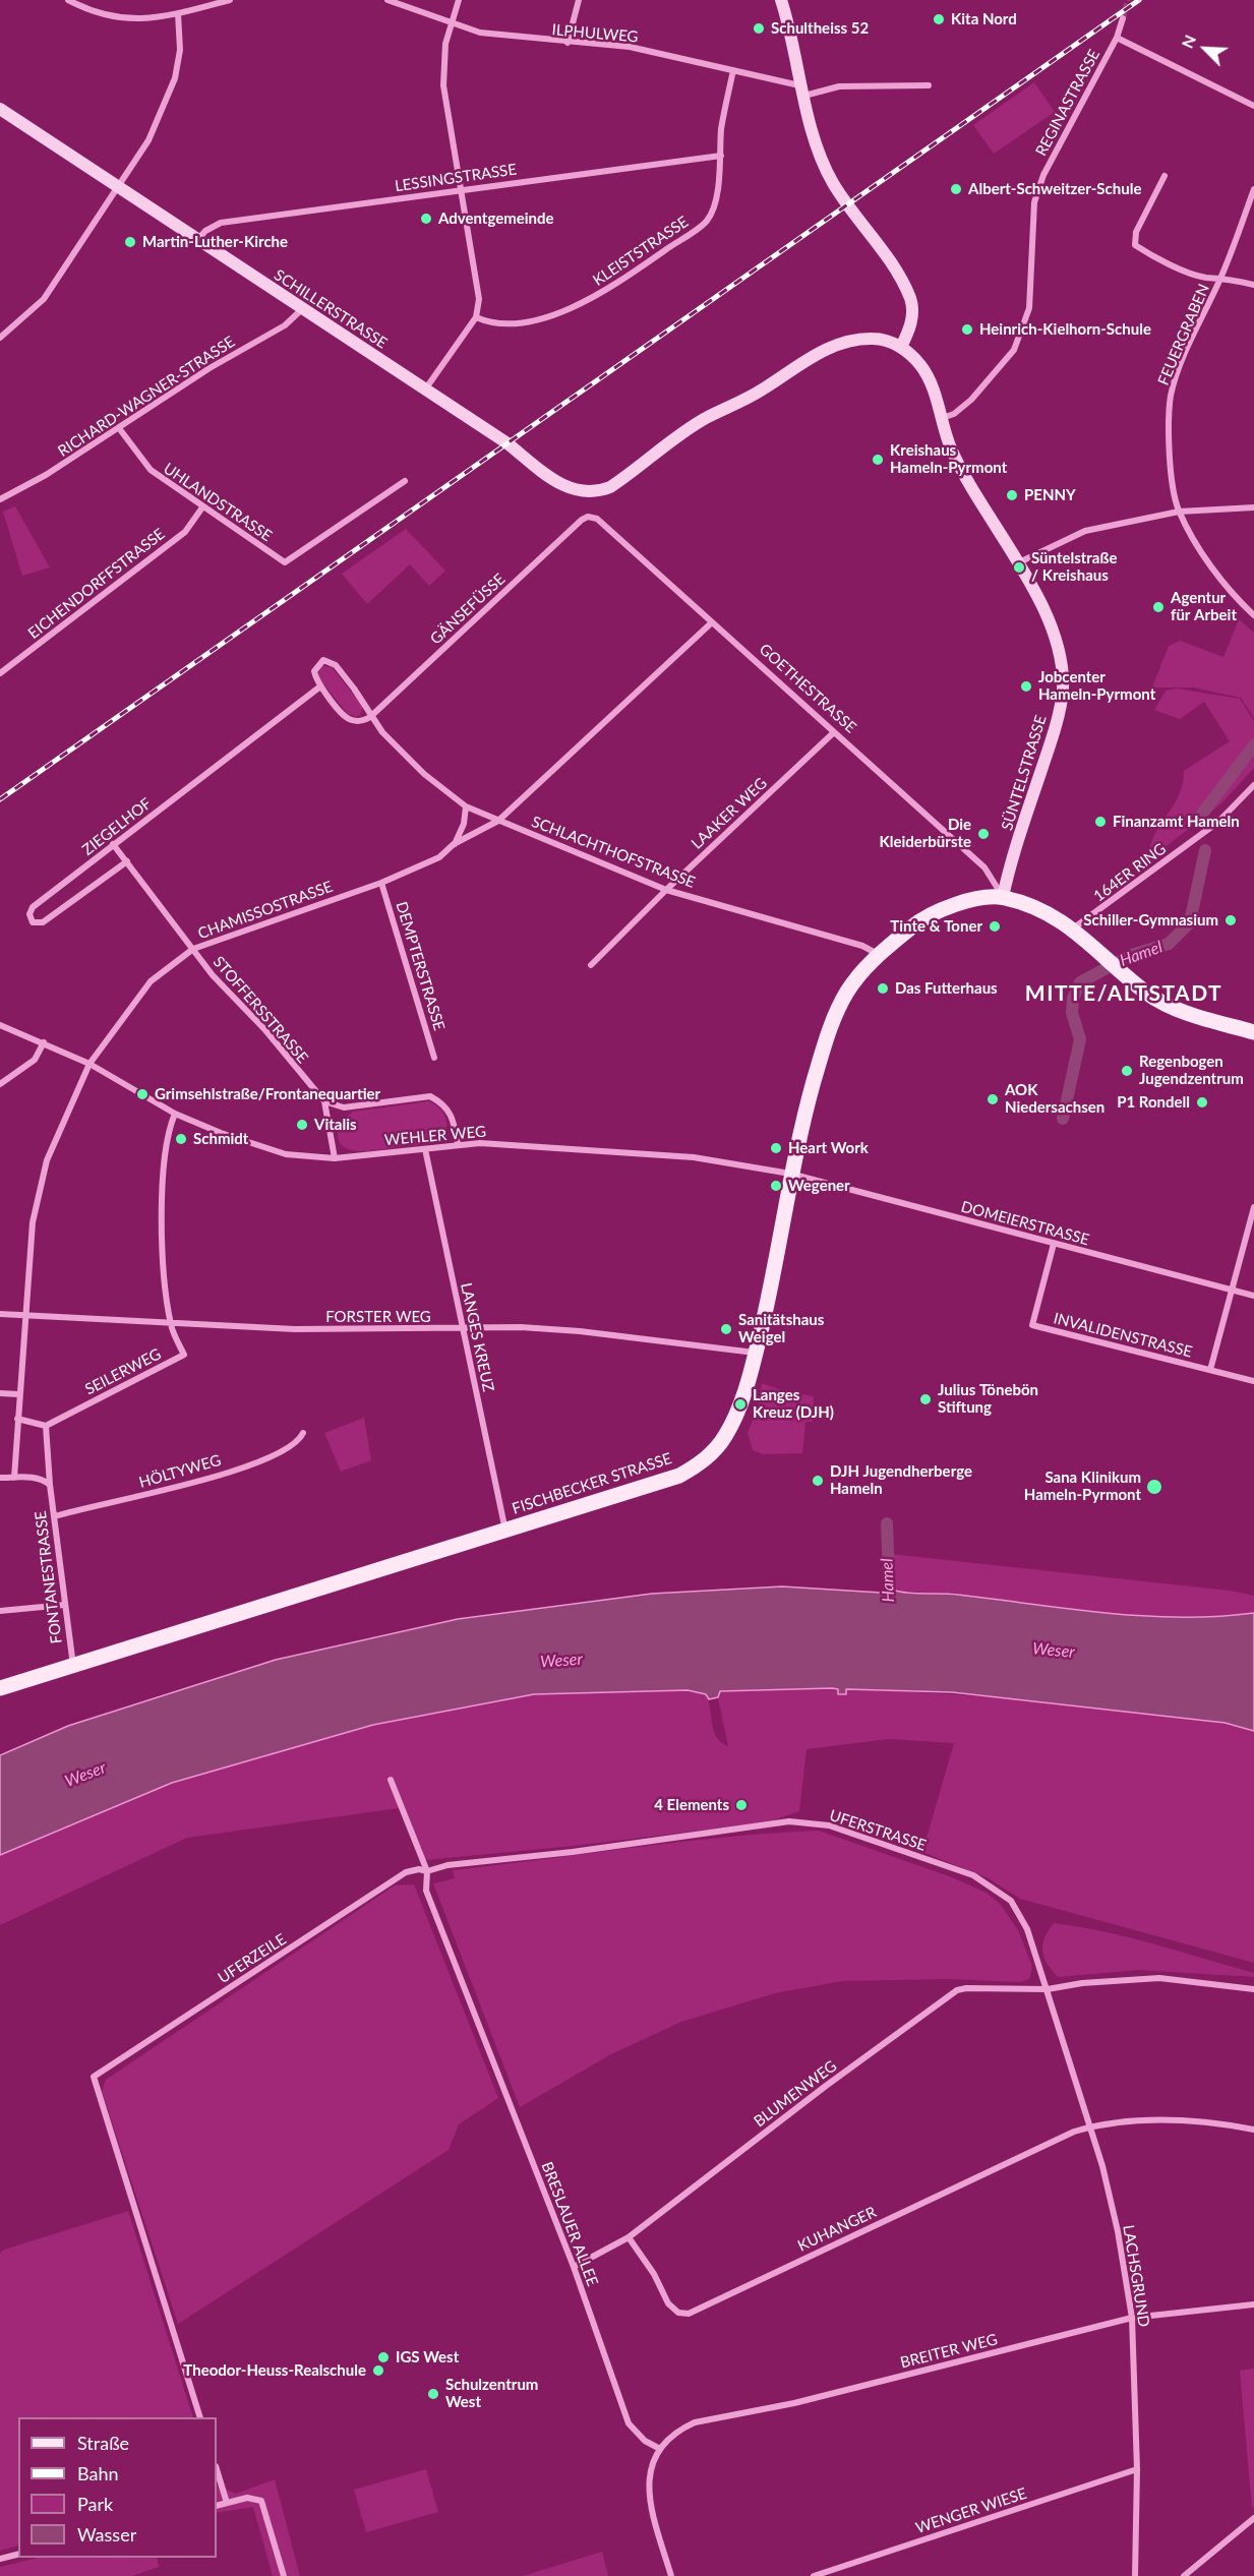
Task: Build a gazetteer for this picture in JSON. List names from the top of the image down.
{
  "streets": {
    "main road": ["SCHILLERSTRASSE", "SÜNTELSTRASSE", "FISCHBECKER STRASSE"],
    "street": [
      "ILPHULWEG",
      "REGINASTRASSE",
      "LESSINGSTRASSE",
      "KLEISTSTRASSE",
      "FEUERGRABEN",
      "RICHARD-WAGNER-STRASSE",
      "UHLANDSTRASSE",
      "EICHENDORFFSTRASSE",
      "GÄNSEFÜSSE",
      "GOETHESTRASSE",
      "LAAKER WEG",
      "ZIEGELHOF",
      "SCHLACHTHOFSTRASSE",
      "164ER RING",
      "CHAMISSOSTRASSE",
      "DEMPTERSTRASSE",
      "STOFFERSSTRASSE",
      "WEHLER WEG",
      "DOMEIERSTRASSE",
      "FORSTER WEG",
      "INVALIDENSTRASSE",
      "LANGES KREUZ",
      "SEILERWEG",
      "HÖLTYWEG",
      "FONTANESTRASSE",
      "UFERSTRASSE",
      "UFERZEILE",
      "BLUMENWEG",
      "BRESLAUER ALLEE",
      "KUHANGER",
      "LACHSGRUND",
      "BREITER WEG",
      "WENGER WIESE"
    ]
  },
  "crossings": [
    ["ILPHULWEG", "KLEISTSTRASSE"],
    ["REGINASTRASSE", "SÜNTELSTRASSE"],
    ["LESSINGSTRASSE", "KLEISTSTRASSE"],
    ["LESSINGSTRASSE", "SCHILLERSTRASSE"],
    ["SCHILLERSTRASSE", "RICHARD-WAGNER-STRASSE"],
    ["SCHILLERSTRASSE", "SÜNTELSTRASSE"],
    ["RICHARD-WAGNER-STRASSE", "UHLANDSTRASSE"],
    ["UHLANDSTRASSE", "EICHENDORFFSTRASSE"],
    ["GÄNSEFÜSSE", "GOETHESTRASSE"],
    ["GÄNSEFÜSSE", "SCHLACHTHOFSTRASSE"],
    ["GOETHESTRASSE", "SÜNTELSTRASSE"],
    ["GOETHESTRASSE", "LAAKER WEG"],
    ["GOETHESTRASSE", "CHAMISSOSTRASSE"],
    ["GOETHESTRASSE", "FISCHBECKER STRASSE"],
    ["SÜNTELSTRASSE", "FISCHBECKER STRASSE"],
    ["LAAKER WEG", "SCHLACHTHOFSTRASSE"],
    ["ZIEGELHOF", "STOFFERSSTRASSE"],
    ["SCHLACHTHOFSTRASSE", "CHAMISSOSTRASSE"],
    ["SCHLACHTHOFSTRASSE", "FISCHBECKER STRASSE"],
    ["CHAMISSOSTRASSE", "DEMPTERSTRASSE"],
    ["CHAMISSOSTRASSE", "STOFFERSSTRASSE"],
    ["CHAMISSOSTRASSE", "WEHLER WEG"],
    ["WEHLER WEG", "DOMEIERSTRASSE"],
    ["WEHLER WEG", "LANGES KREUZ"],
    ["WEHLER WEG", "FISCHBECKER STRASSE"],
    ["DOMEIERSTRASSE", "INVALIDENSTRASSE"],
    ["DOMEIERSTRASSE", "FISCHBECKER STRASSE"],
    ["FORSTER WEG", "LANGES KREUZ"],
    ["FORSTER WEG", "SEILERWEG"],
    ["FORSTER WEG", "FISCHBECKER STRASSE"],
    ["LANGES KREUZ", "FISCHBECKER STRASSE"],
    ["SEILERWEG", "FONTANESTRASSE"],
    ["HÖLTYWEG", "FONTANESTRASSE"],
    ["FISCHBECKER STRASSE", "FONTANESTRASSE"],
    ["UFERSTRASSE", "UFERZEILE"],
    ["UFERSTRASSE", "BLUMENWEG"],
    ["UFERSTRASSE", "BRESLAUER ALLEE"],
    ["UFERSTRASSE", "LACHSGRUND"],
    ["UFERZEILE", "BRESLAUER ALLEE"],
    ["BLUMENWEG", "BRESLAUER ALLEE"],
    ["BLUMENWEG", "KUHANGER"],
    ["BLUMENWEG", "LACHSGRUND"],
    ["BRESLAUER ALLEE", "BREITER WEG"],
    ["KUHANGER", "LACHSGRUND"],
    ["LACHSGRUND", "BREITER WEG"],
    ["LACHSGRUND", "WENGER WIESE"]
  ],
  "districts": ["MITTE/ALTSTADT"],
  "water": ["Hamel", "Weser"],
  "places": [
    "Kita Nord",
    "Schultheiss 52",
    "Albert-Schweitzer-Schule",
    "Adventgemeinde",
    "Martin-Luther-Kirche",
    "Heinrich-Kielhorn-Schule",
    "Kreishaus Hameln-Pyrmont",
    "PENNY",
    "Süntelstraße / Kreishaus",
    "Agentur für Arbeit",
    "Jobcenter Hameln-Pyrmont",
    "Finanzamt Hameln",
    "Die Kleiderbürste",
    "Schiller-Gymnasium",
    "Tinte & Toner",
    "Das Futterhaus",
    "Regenbogen Jugendzentrum",
    "Grimsehlstraße/Frontanequartier",
    "AOK Niedersachsen",
    "P1 Rondell",
    "Vitalis",
    "Schmidt",
    "Heart Work",
    "Wegener",
    "Sanitätshaus Weigel",
    "Julius Tönebön Stiftung",
    "Langes Kreuz (DJH)",
    "DJH Jugendherberge Hameln",
    "Sana Klinikum Hameln-Pyrmont",
    "4 Elements",
    "IGS West",
    "Theodor-Heuss-Realschule",
    "Schulzentrum West"
  ],
  "legend": [
    "Straße",
    "Bahn",
    "Park",
    "Wasser"
  ],
  "north": "top left"
}
